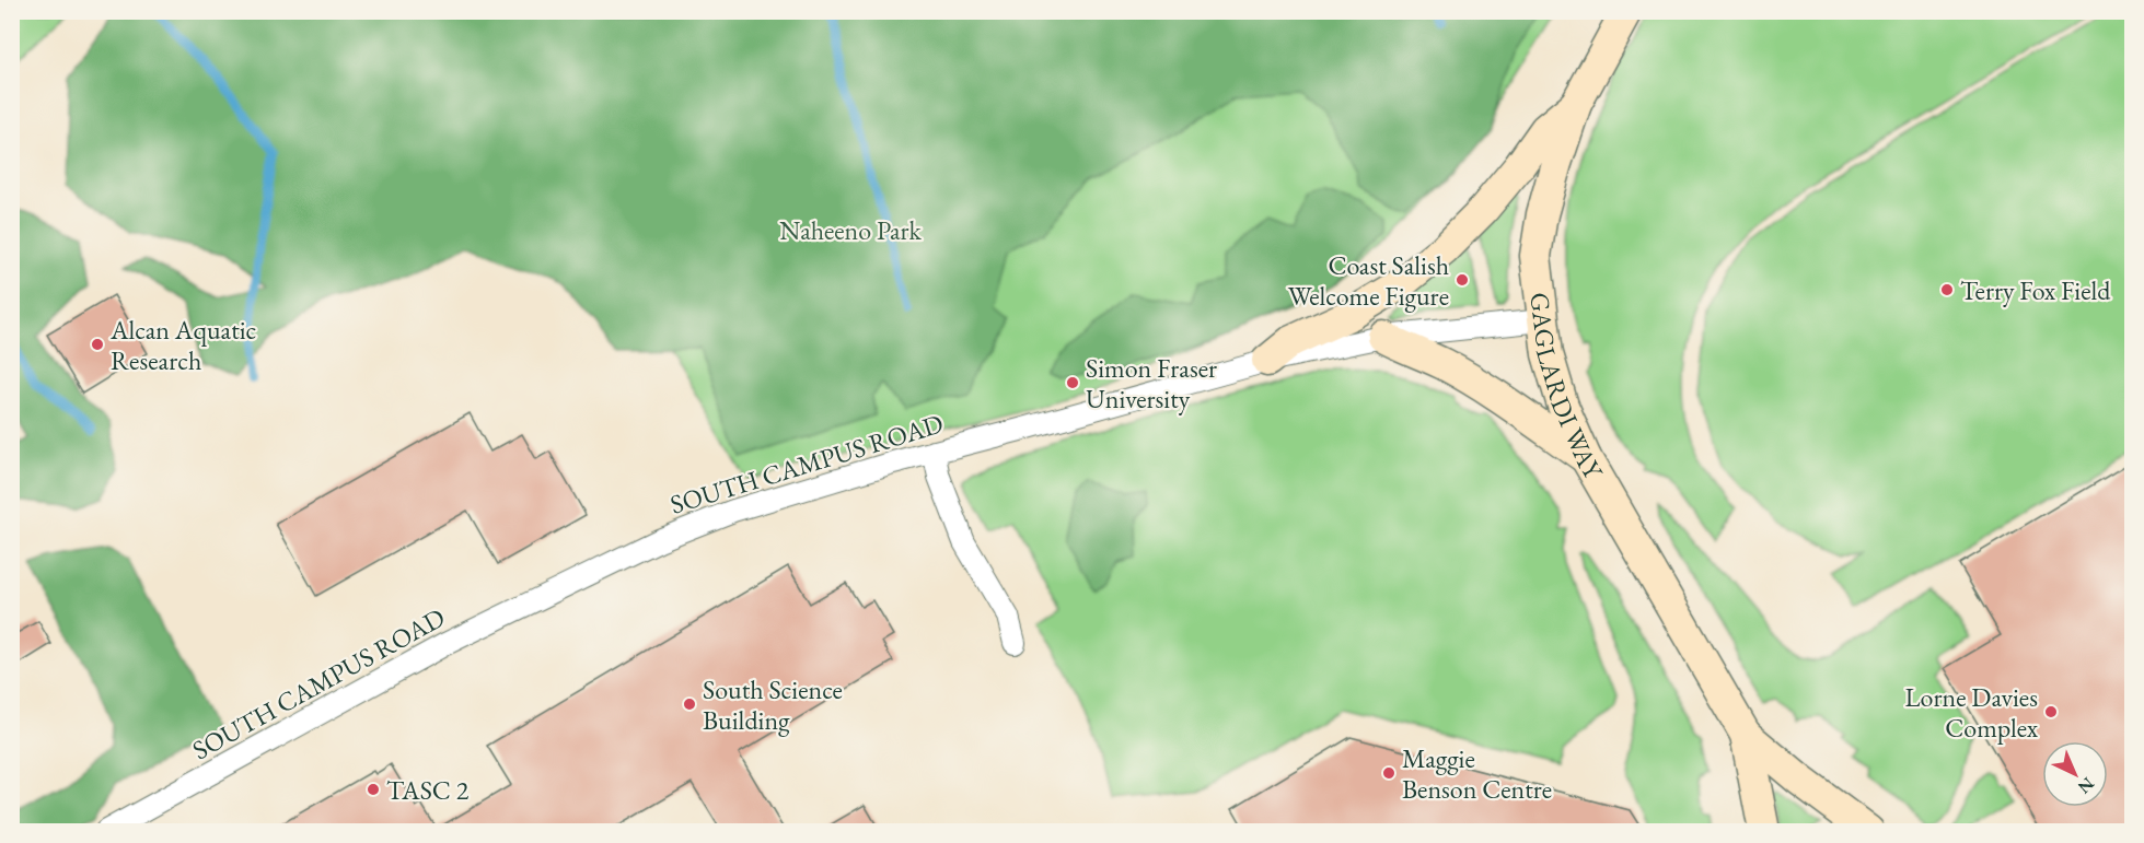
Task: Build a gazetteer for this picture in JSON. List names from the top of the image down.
{
  "streets": {
    "street": ["GAGLARDI WAY", "SOUTH CAMPUS ROAD"]
  },
  "crossings": [
    ["GAGLARDI WAY", "SOUTH CAMPUS ROAD"]
  ],
  "parks": ["Naheeno Park"],
  "places": [
    "Coast Salish Welcome Figure",
    "Terry Fox Field",
    "Alcan Aquatic Research",
    "Simon Fraser University",
    "South Science Building",
    "Lorne Davies Complex",
    "Maggie Benson Centre",
    "TASC 2"
  ],
  "north": "bottom right"
}
